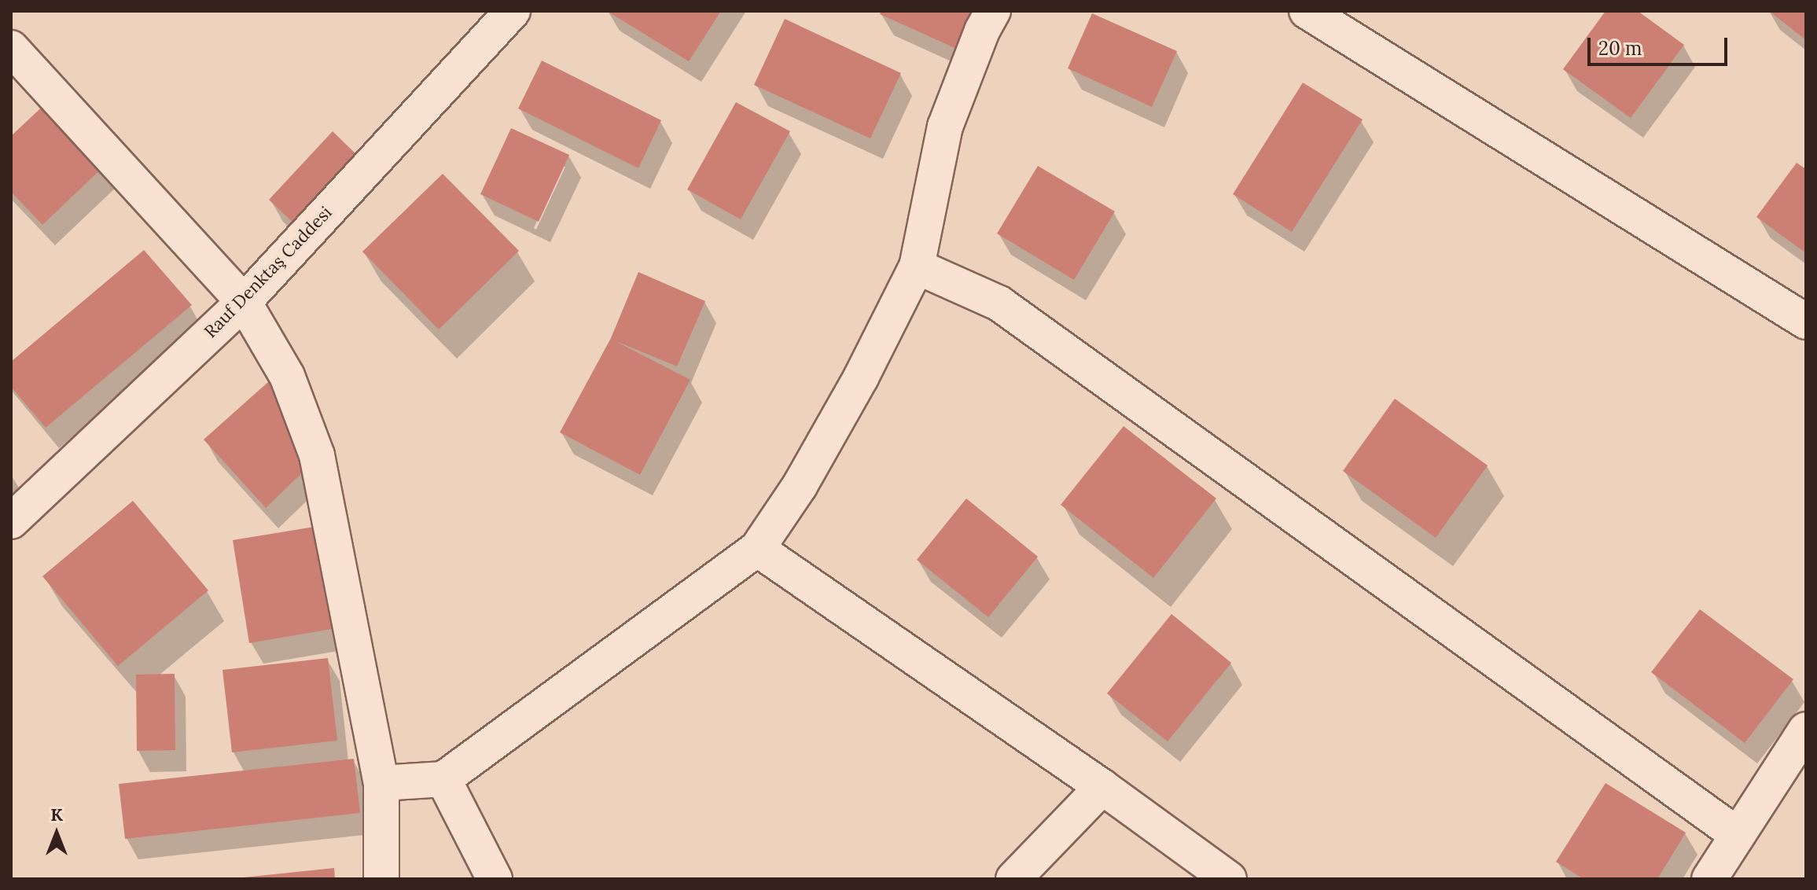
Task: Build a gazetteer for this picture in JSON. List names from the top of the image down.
{
  "streets": {
    "street": ["Rauf Denktaş Caddesi"]
  },
  "scale_bar": "20 m",
  "north": "top"
}
